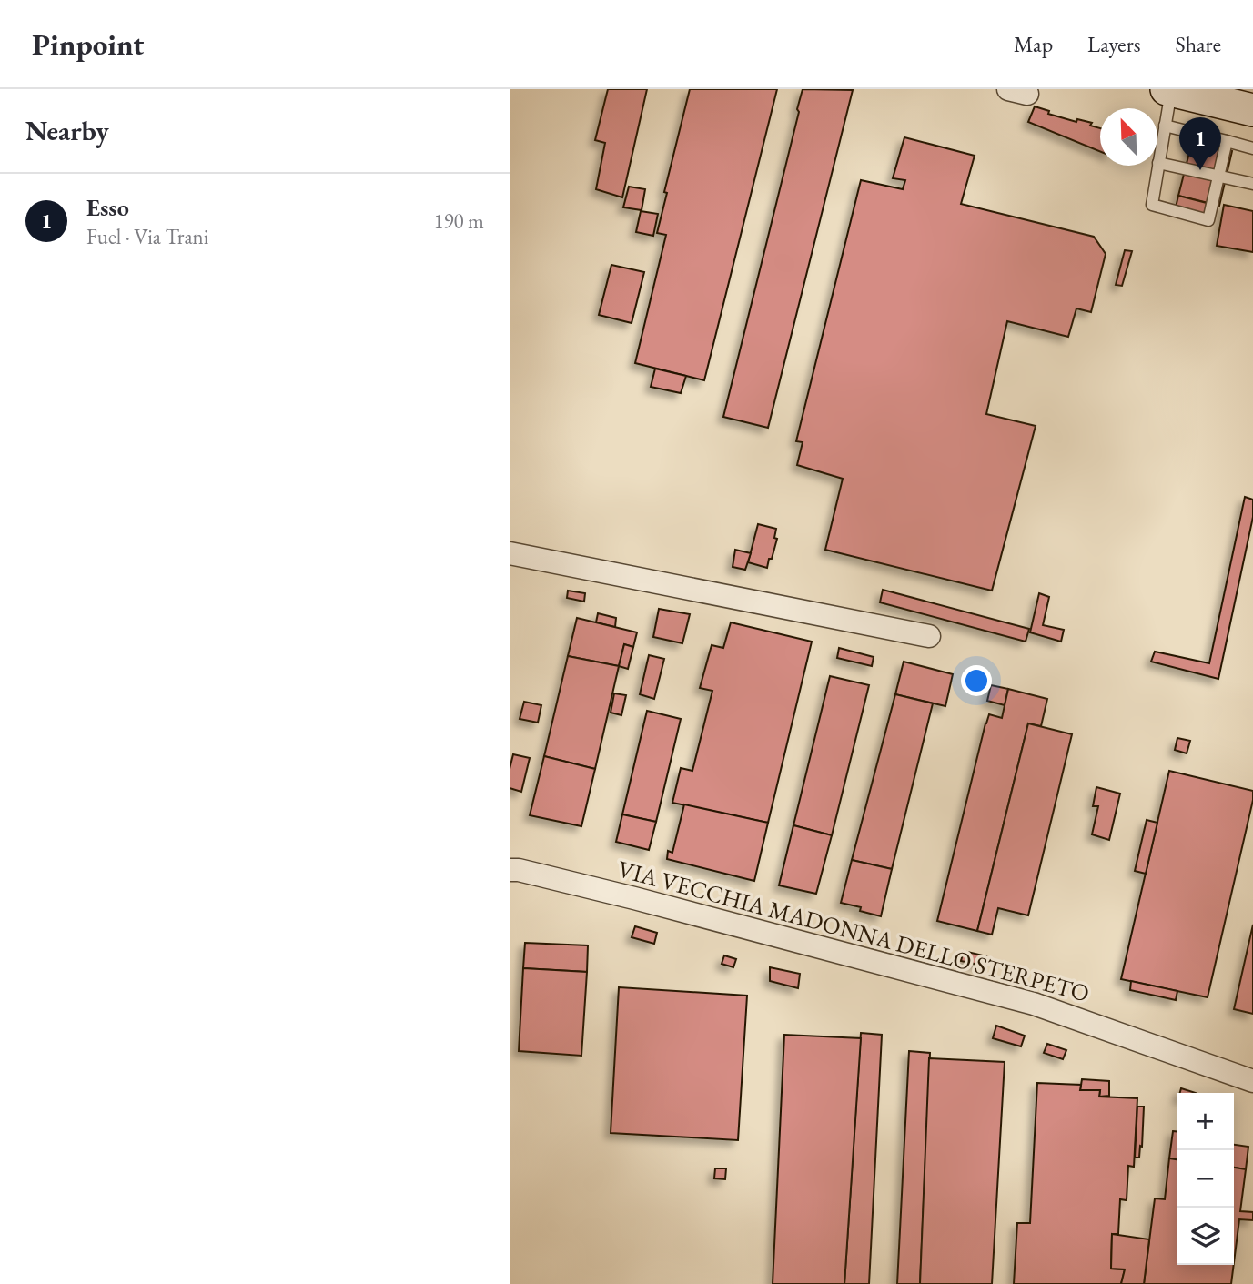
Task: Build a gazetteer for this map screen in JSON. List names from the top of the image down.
{
  "streets": {
    "street": ["VIA VECCHIA MADONNA DELLO STERPETO"]
  },
  "north": "top left",
  "page": {
    "header": "Pinpoint",
    "nav": ["Map", "Layers", "Share"],
    "heading": "Nearby",
    "pins": "1",
    "list": [
      {
        "mark": "1",
        "name": "Esso",
        "note": "Fuel · Via Trani",
        "value": "190 m"
      }
    ],
    "map_buttons": ["+", "−"]
  }
}
